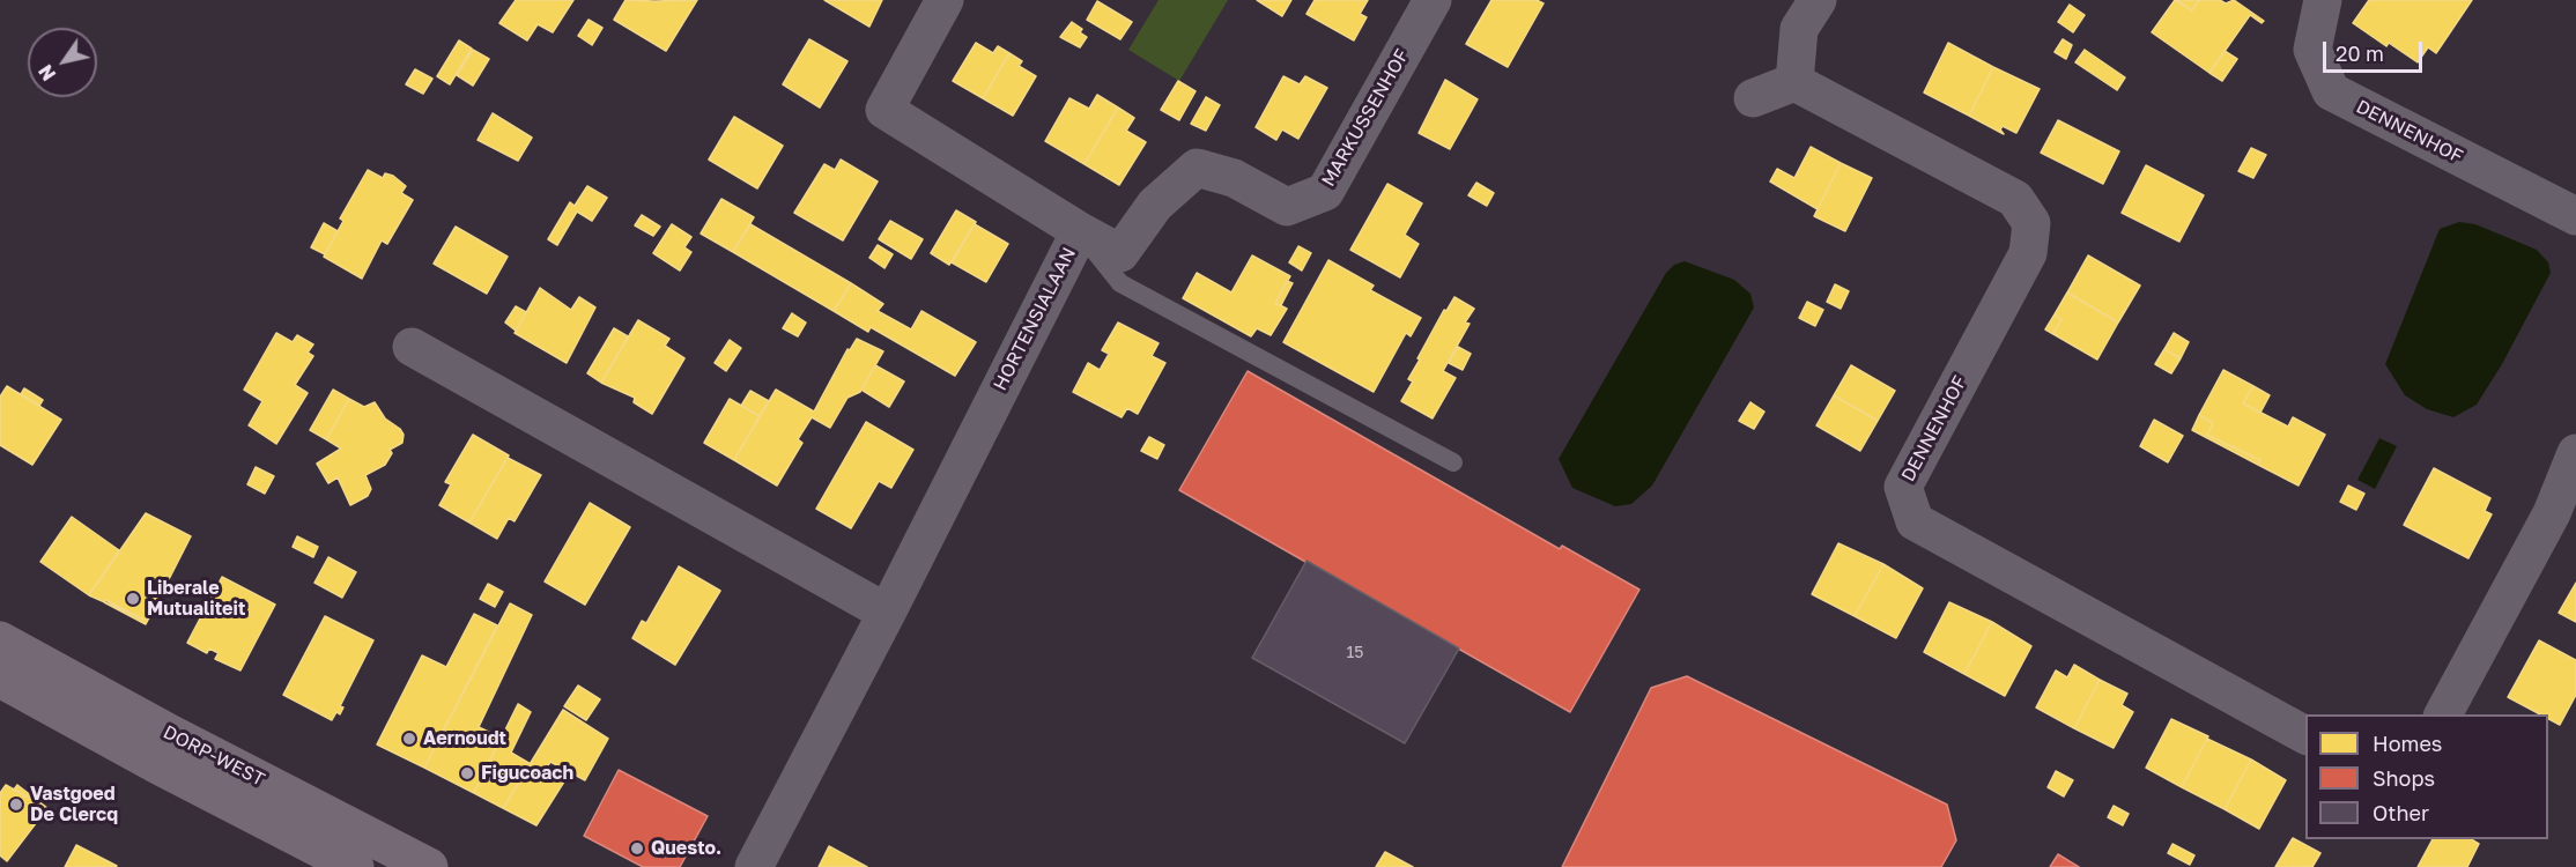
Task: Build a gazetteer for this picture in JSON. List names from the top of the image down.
{
  "streets": {
    "main road": ["DORP-WEST"],
    "street": ["MARKUSSENHOF", "DENNENHOF", "HORTENSIALAAN"]
  },
  "crossings": [
    ["MARKUSSENHOF", "HORTENSIALAAN"]
  ],
  "places": [
    "Liberale Mutualiteit",
    "Aernoudt",
    "Figucoach",
    "Vastgoed De Clercq",
    "Questo."
  ],
  "house_numbers": ["15"],
  "legend": ["Homes", "Shops", "Other"],
  "scale_bar": "20 m",
  "north": "bottom left"
}
